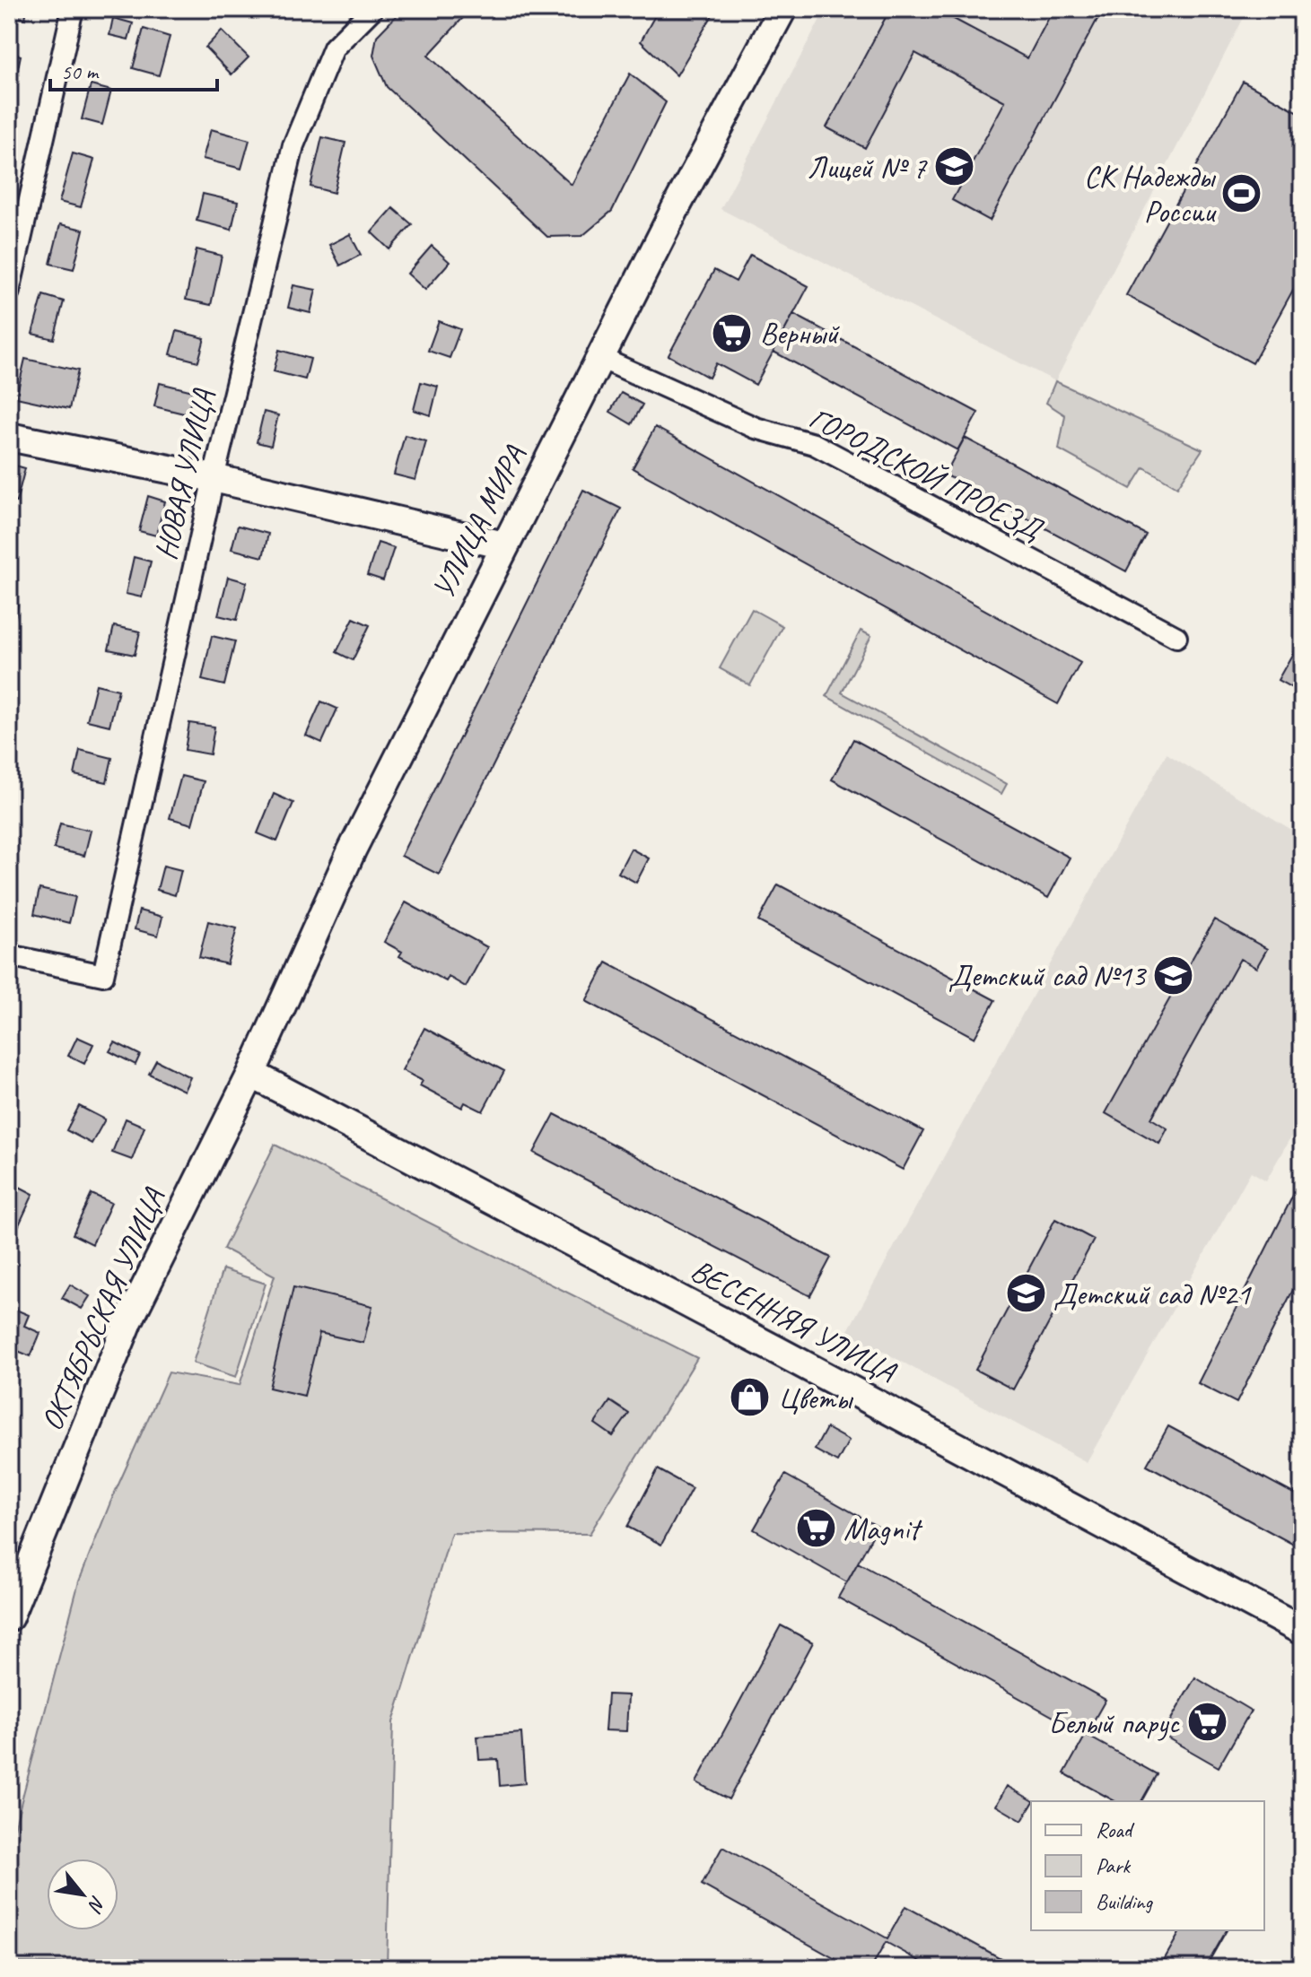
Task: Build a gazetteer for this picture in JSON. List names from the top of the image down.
{
  "streets": {
    "street": [
      "ГОРОДСКОЙ ПРОЕЗД",
      "НОВАЯ УЛИЦА",
      "УЛИЦА МИРА",
      "ОКТЯБРЬСКАЯ УЛИЦА",
      "ВЕСЕННЯЯ УЛИЦА"
    ]
  },
  "crossings": [
    ["ГОРОДСКОЙ ПРОЕЗД", "УЛИЦА МИРА"],
    ["УЛИЦА МИРА", "ОКТЯБРЬСКАЯ УЛИЦА"],
    ["УЛИЦА МИРА", "ВЕСЕННЯЯ УЛИЦА"],
    ["ОКТЯБРЬСКАЯ УЛИЦА", "ВЕСЕННЯЯ УЛИЦА"]
  ],
  "places": {
    "school or university": ["Лицей № 7", "Детский сад №13", "Детский сад №21"],
    "sports": ["СК Надежды России"],
    "supermarket": ["Верный", "Magnit", "Белый парус"],
    "shop": ["Цветы"]
  },
  "legend": ["Road", "Park", "Building"],
  "scale_bar": "50 m",
  "north": "bottom right"
}
